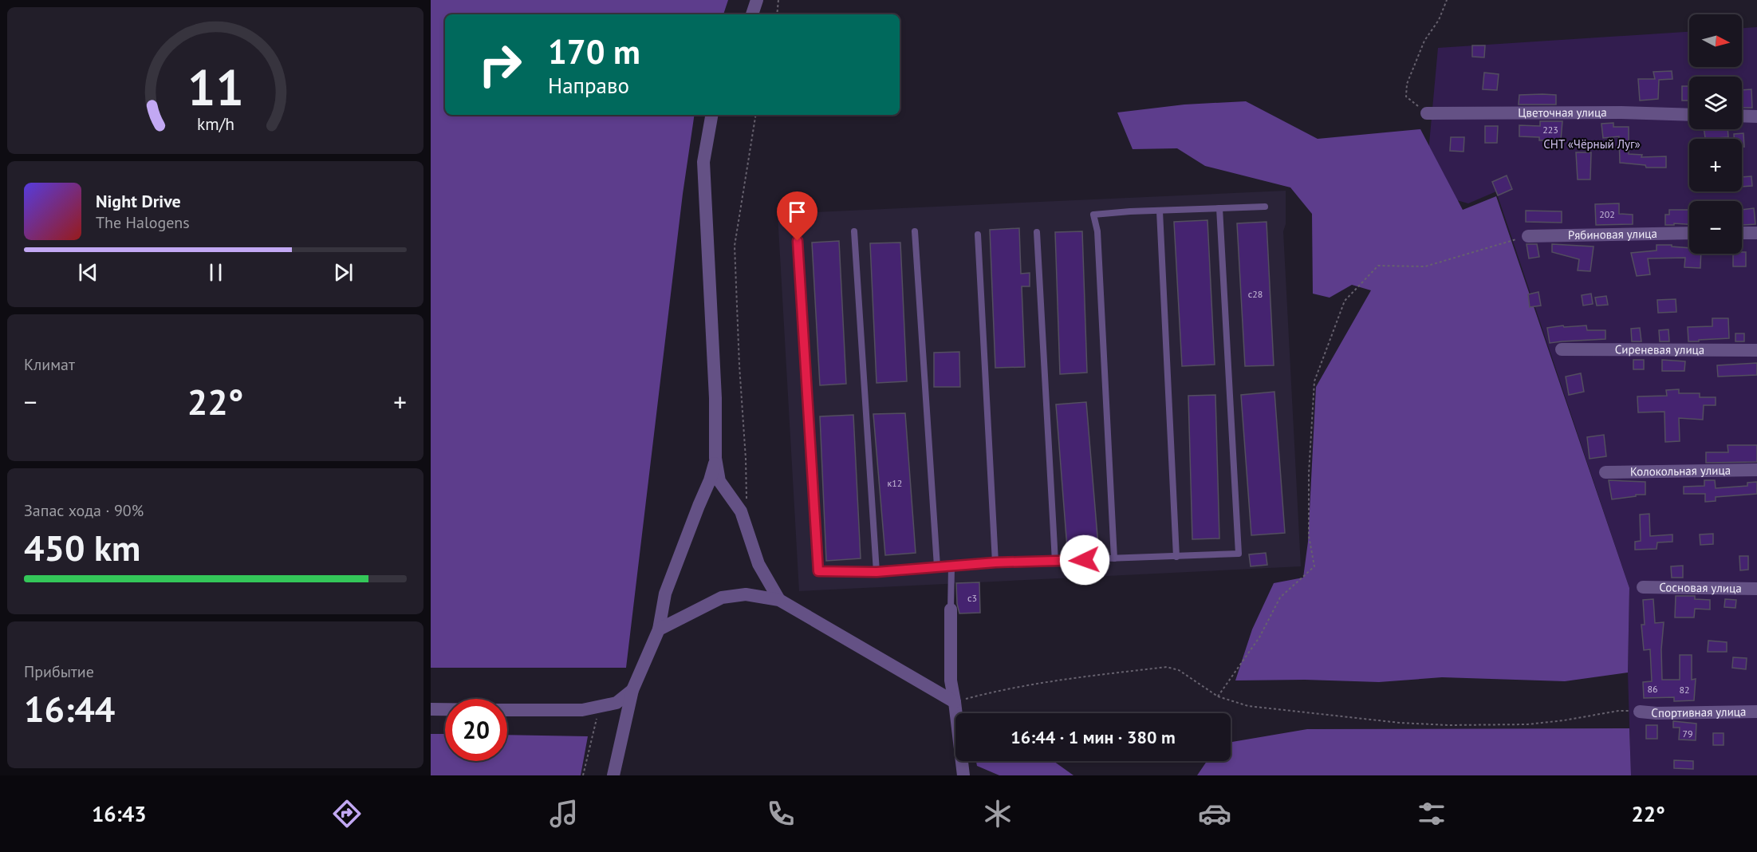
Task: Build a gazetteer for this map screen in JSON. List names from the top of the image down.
{
  "streets": {
    "street": [
      "Цветочная улица",
      "Рябиновая улица",
      "Сиреневая улица",
      "Колокольная улица",
      "Сосновая улица",
      "Спортивная улица"
    ]
  },
  "parks": ["СНТ «Чёрный Луг»"],
  "house_numbers": [
    "223",
    "202",
    "с28",
    "к12",
    "с3",
    "86",
    "82",
    "79"
  ],
  "north": "right",
  "page": {
    "map_buttons": ["+", "−"],
    "turn": ["170 m", "Направо"],
    "song": ["Night Drive", "The Halogens"],
    "tile": [
      "Климат",
      ["Запас хода · 90%", "450 km"],
      ["Прибытие", "16:44"]
    ],
    "heat": ["−", "22°", "+"],
    "limit": "20",
    "trip": "16:44 · 1 мин · 380 m",
    "tabs": ["16:43", "22°"],
    "gauge": ["11", "km/h"]
  }
}
